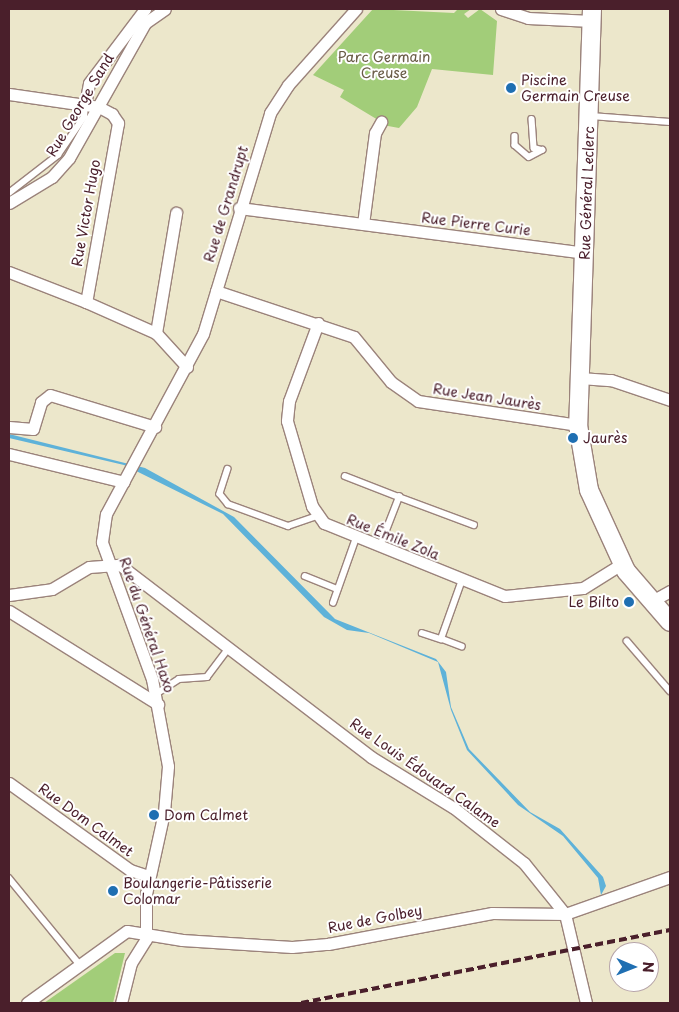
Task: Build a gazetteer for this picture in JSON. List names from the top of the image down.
{
  "streets": {
    "main road": ["Rue Général Leclerc"],
    "street": [
      "Rue George Sand",
      "Rue de Grandrupt",
      "Rue Victor Hugo",
      "Rue Pierre Curie",
      "Rue Jean Jaurès",
      "Rue Émile Zola",
      "Rue du Général Haxo",
      "Rue Louis Édouard Calame",
      "Rue Dom Calmet",
      "Rue de Golbey"
    ]
  },
  "crossings": [
    ["Rue George Sand", "Rue Victor Hugo"],
    ["Rue Général Leclerc", "Rue Pierre Curie"],
    ["Rue Général Leclerc", "Rue Jean Jaurès"],
    ["Rue Général Leclerc", "Rue Émile Zola"],
    ["Rue de Grandrupt", "Rue Pierre Curie"],
    ["Rue de Grandrupt", "Rue Jean Jaurès"],
    ["Rue de Grandrupt", "Rue du Général Haxo"],
    ["Rue du Général Haxo", "Rue Louis Édouard Calame"],
    ["Rue du Général Haxo", "Rue Dom Calmet"],
    ["Rue du Général Haxo", "Rue de Golbey"],
    ["Rue Louis Édouard Calame", "Rue de Golbey"]
  ],
  "parks": ["Parc Germain Creuse"],
  "places": [
    "Piscine Germain Creuse",
    "Jaurès",
    "Le Bilto",
    "Dom Calmet",
    "Boulangerie-Pâtisserie Colomar"
  ],
  "north": "right"
}
